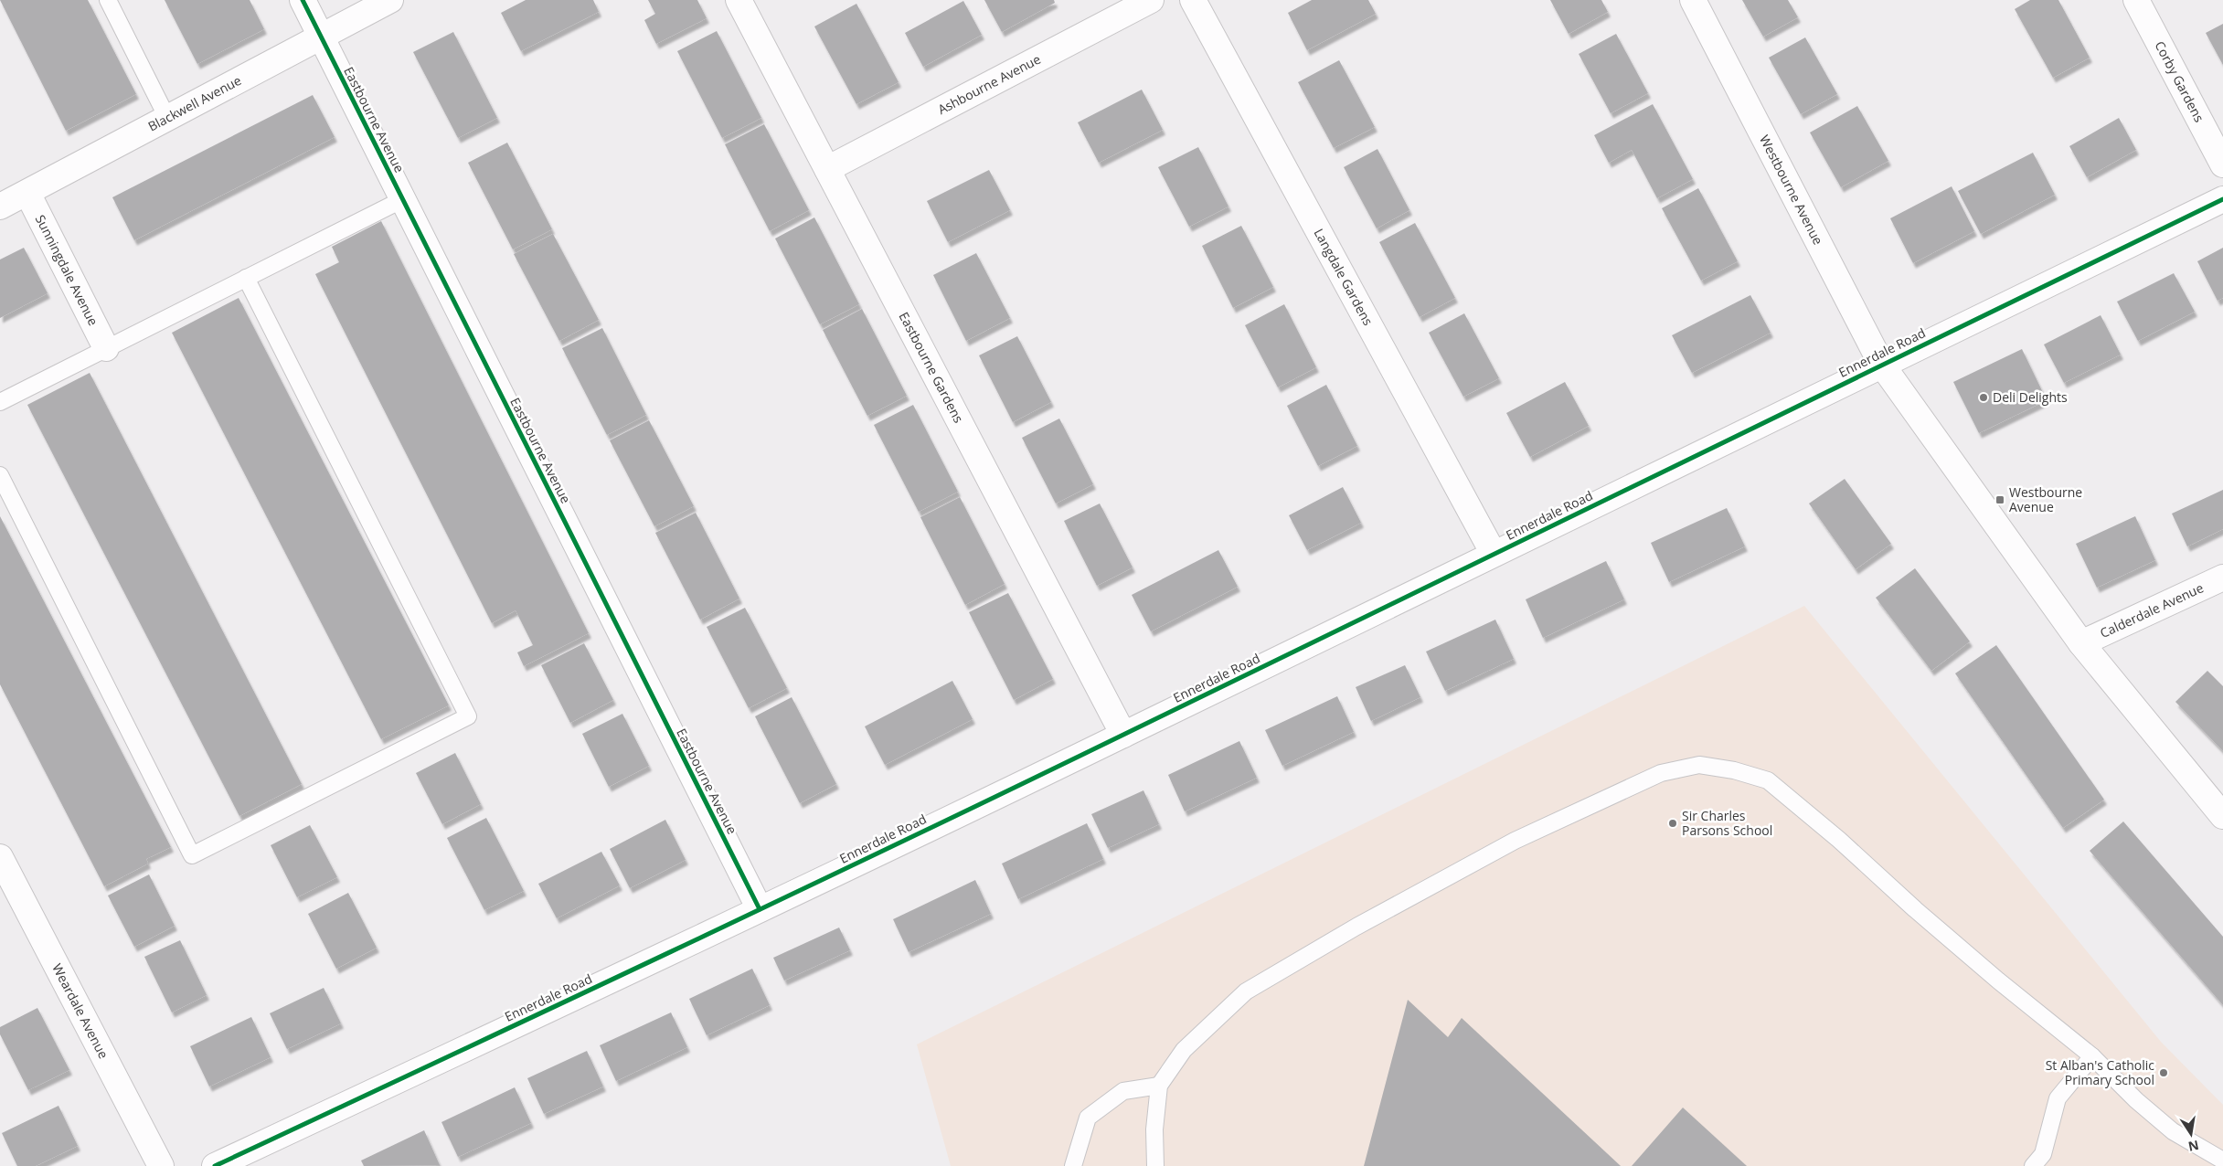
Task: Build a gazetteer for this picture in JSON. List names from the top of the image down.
{
  "streets": {
    "street": [
      "Corby Gardens",
      "Ashbourne Avenue",
      "Blackwell Avenue",
      "Eastbourne Avenue",
      "Westbourne Avenue",
      "Sunningdale Avenue",
      "Langdale Gardens",
      "Ennerdale Road",
      "Eastbourne Gardens",
      "Calderdale Avenue",
      "Weardale Avenue"
    ]
  },
  "crossings": [
    ["Ashbourne Avenue", "Eastbourne Gardens"],
    ["Blackwell Avenue", "Eastbourne Avenue"],
    ["Blackwell Avenue", "Sunningdale Avenue"],
    ["Eastbourne Avenue", "Ennerdale Road"],
    ["Westbourne Avenue", "Ennerdale Road"],
    ["Westbourne Avenue", "Calderdale Avenue"],
    ["Langdale Gardens", "Ennerdale Road"],
    ["Ennerdale Road", "Eastbourne Gardens"]
  ],
  "places": {
    "other": ["Deli Delights", "Sir Charles Parsons School", "St Alban's Catholic Primary School"],
    "transit": ["Westbourne Avenue"]
  },
  "north": "bottom"
}
